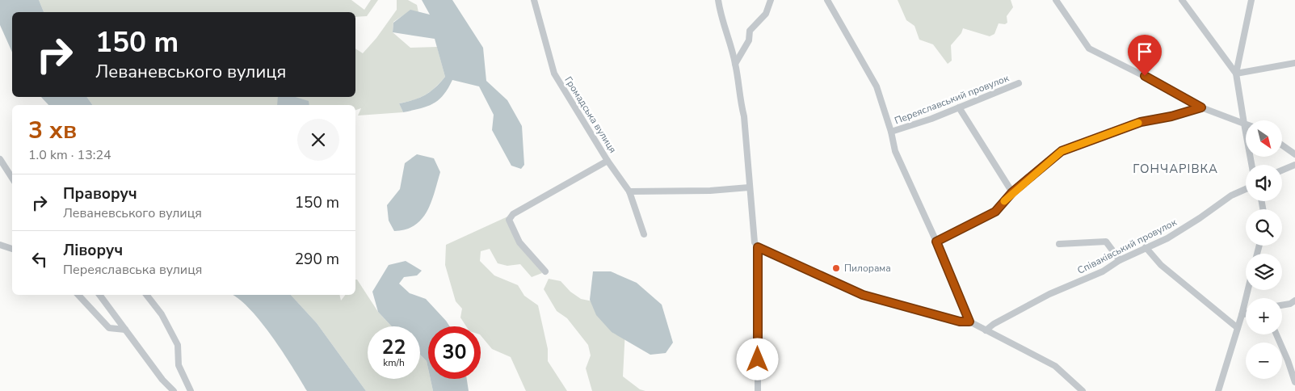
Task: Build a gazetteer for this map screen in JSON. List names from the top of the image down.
{
  "streets": {
    "street": ["Переяславський провулок", "Громадська вулиця", "Співаківський провулок"]
  },
  "districts": ["ГОНЧАРІВКА"],
  "places": ["Пилорама"],
  "north": "bottom right",
  "page": {
    "turn": ["150 m", "Леваневського вулиця"],
    "heading": ["3 хв", "1.0 km · 13:24"],
    "map_buttons": ["+", "−"],
    "list": [
      {
        "name": "Праворуч",
        "note": "Леваневського вулиця",
        "value": "150 m"
      },
      {
        "name": "Ліворуч",
        "note": "Переяславська вулиця",
        "value": "290 m"
      }
    ],
    "speed": "22 km/h",
    "limit": "30"
  }
}
